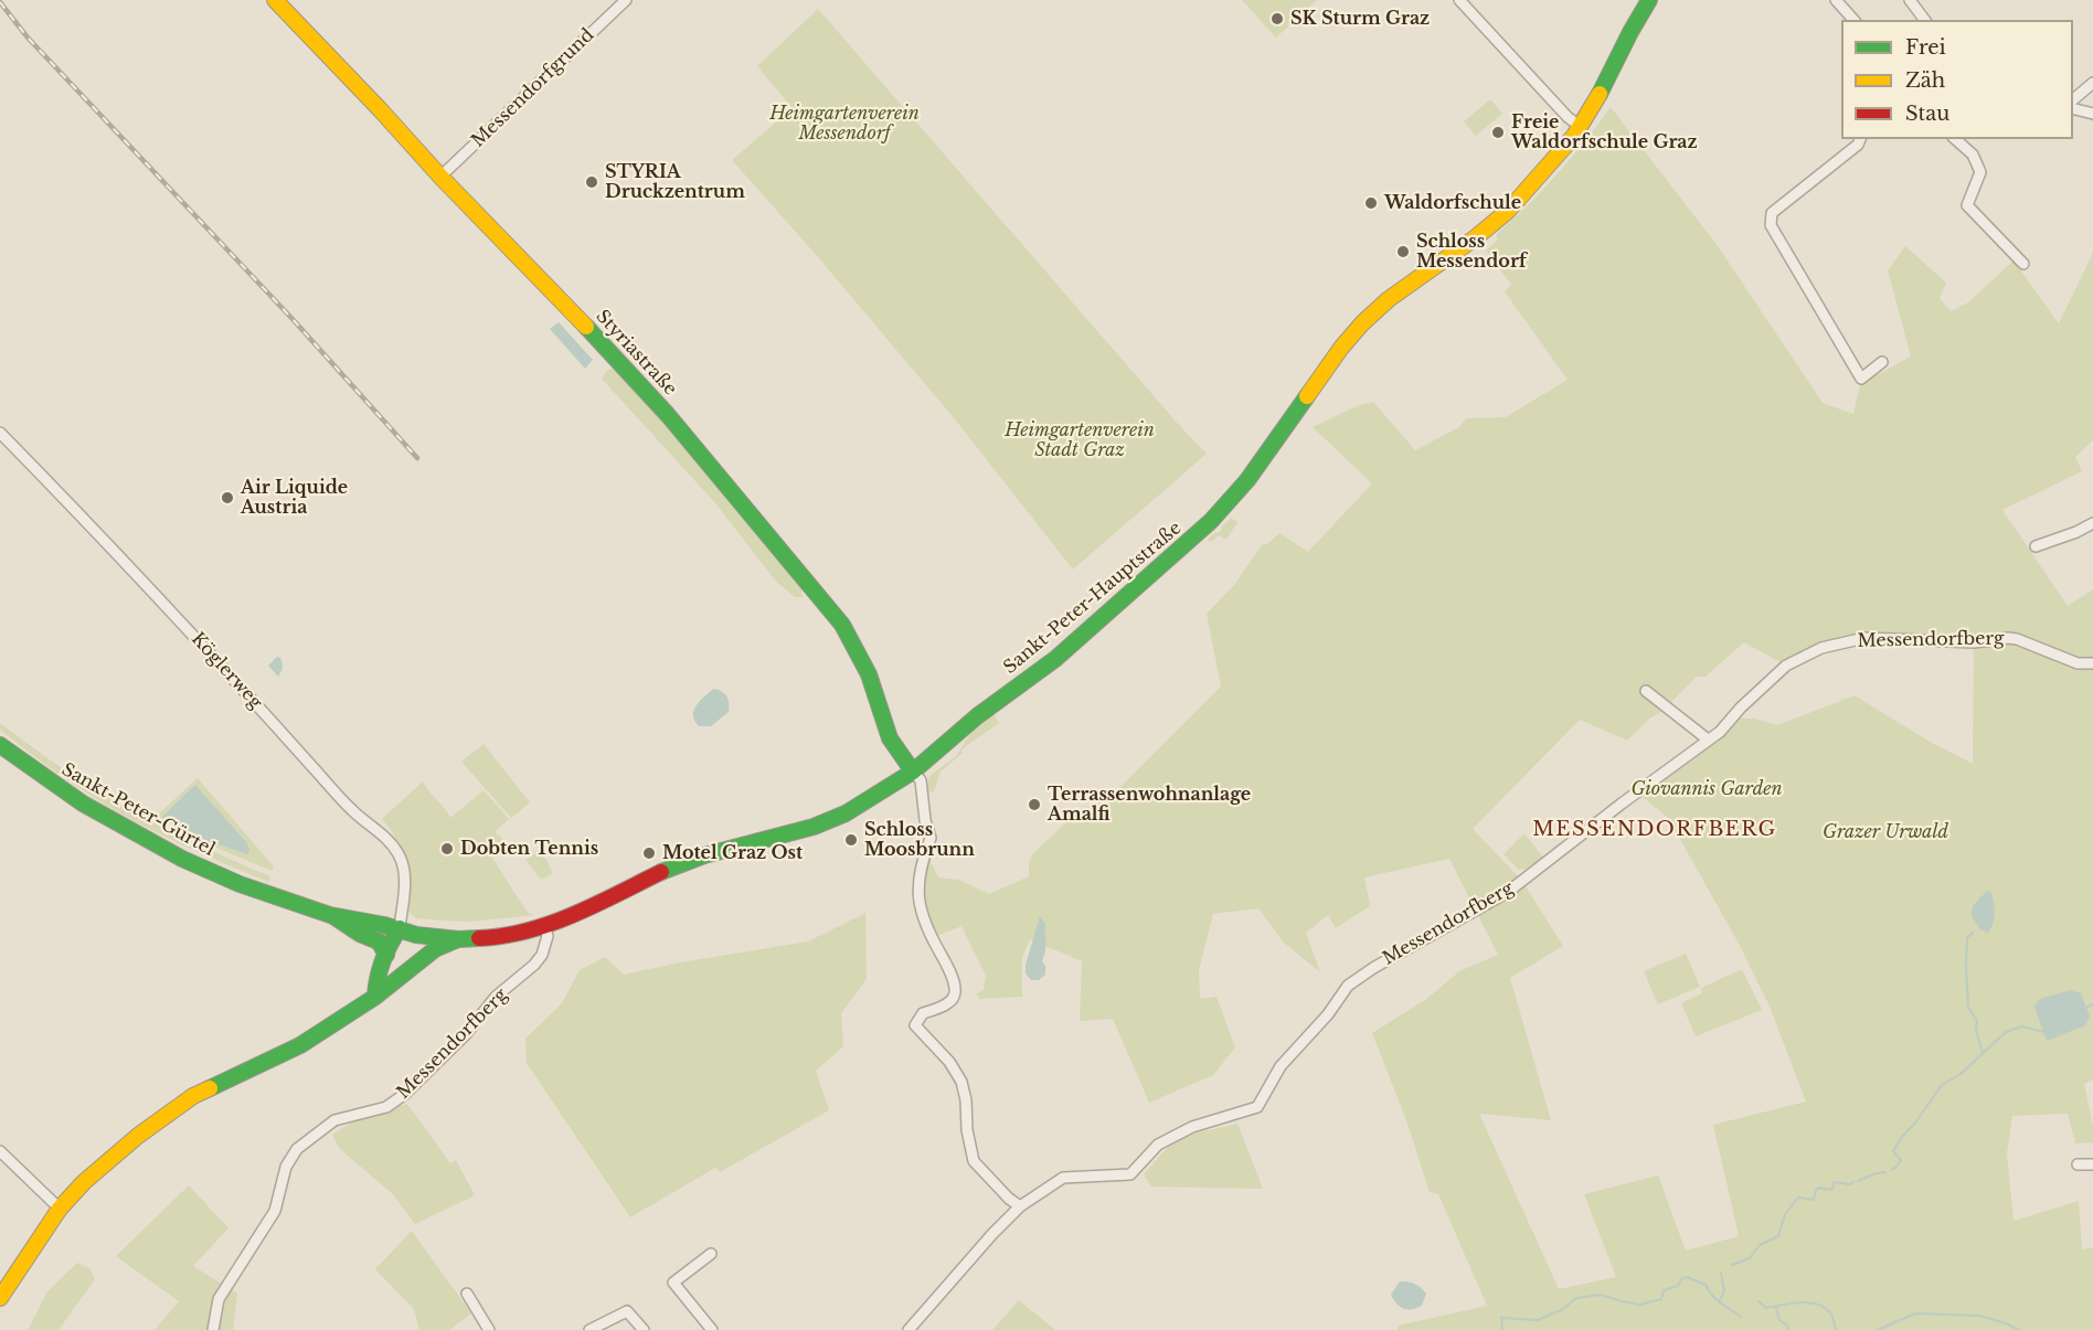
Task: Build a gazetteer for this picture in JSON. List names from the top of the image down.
{
  "streets": {
    "main road": ["Styriastraße", "Sankt-Peter-Hauptstraße", "Sankt-Peter-Gürtel"],
    "street": ["Messendorfgrund", "Messendorfberg", "Köglerweg"]
  },
  "crossings": [
    ["Messendorfgrund", "Styriastraße"],
    ["Styriastraße", "Sankt-Peter-Hauptstraße"],
    ["Sankt-Peter-Hauptstraße", "Messendorfberg"],
    ["Sankt-Peter-Hauptstraße", "Sankt-Peter-Gürtel"],
    ["Köglerweg", "Sankt-Peter-Gürtel"]
  ],
  "districts": ["MESSENDORFBERG"],
  "parks": [
    "Heimgartenverein Messendorf",
    "Heimgartenverein Stadt Graz",
    "Giovannis Garden",
    "Grazer Urwald"
  ],
  "places": [
    "SK Sturm Graz",
    "Freie Waldorfschule Graz",
    "STYRIA Druckzentrum",
    "Waldorfschule",
    "Schloss Messendorf",
    "Air Liquide Austria",
    "Terrassenwohnanlage Amalfi",
    "Schloss Moosbrunn",
    "Dobten Tennis",
    "Motel Graz Ost"
  ],
  "legend": ["Frei", "Zäh", "Stau"]
}
